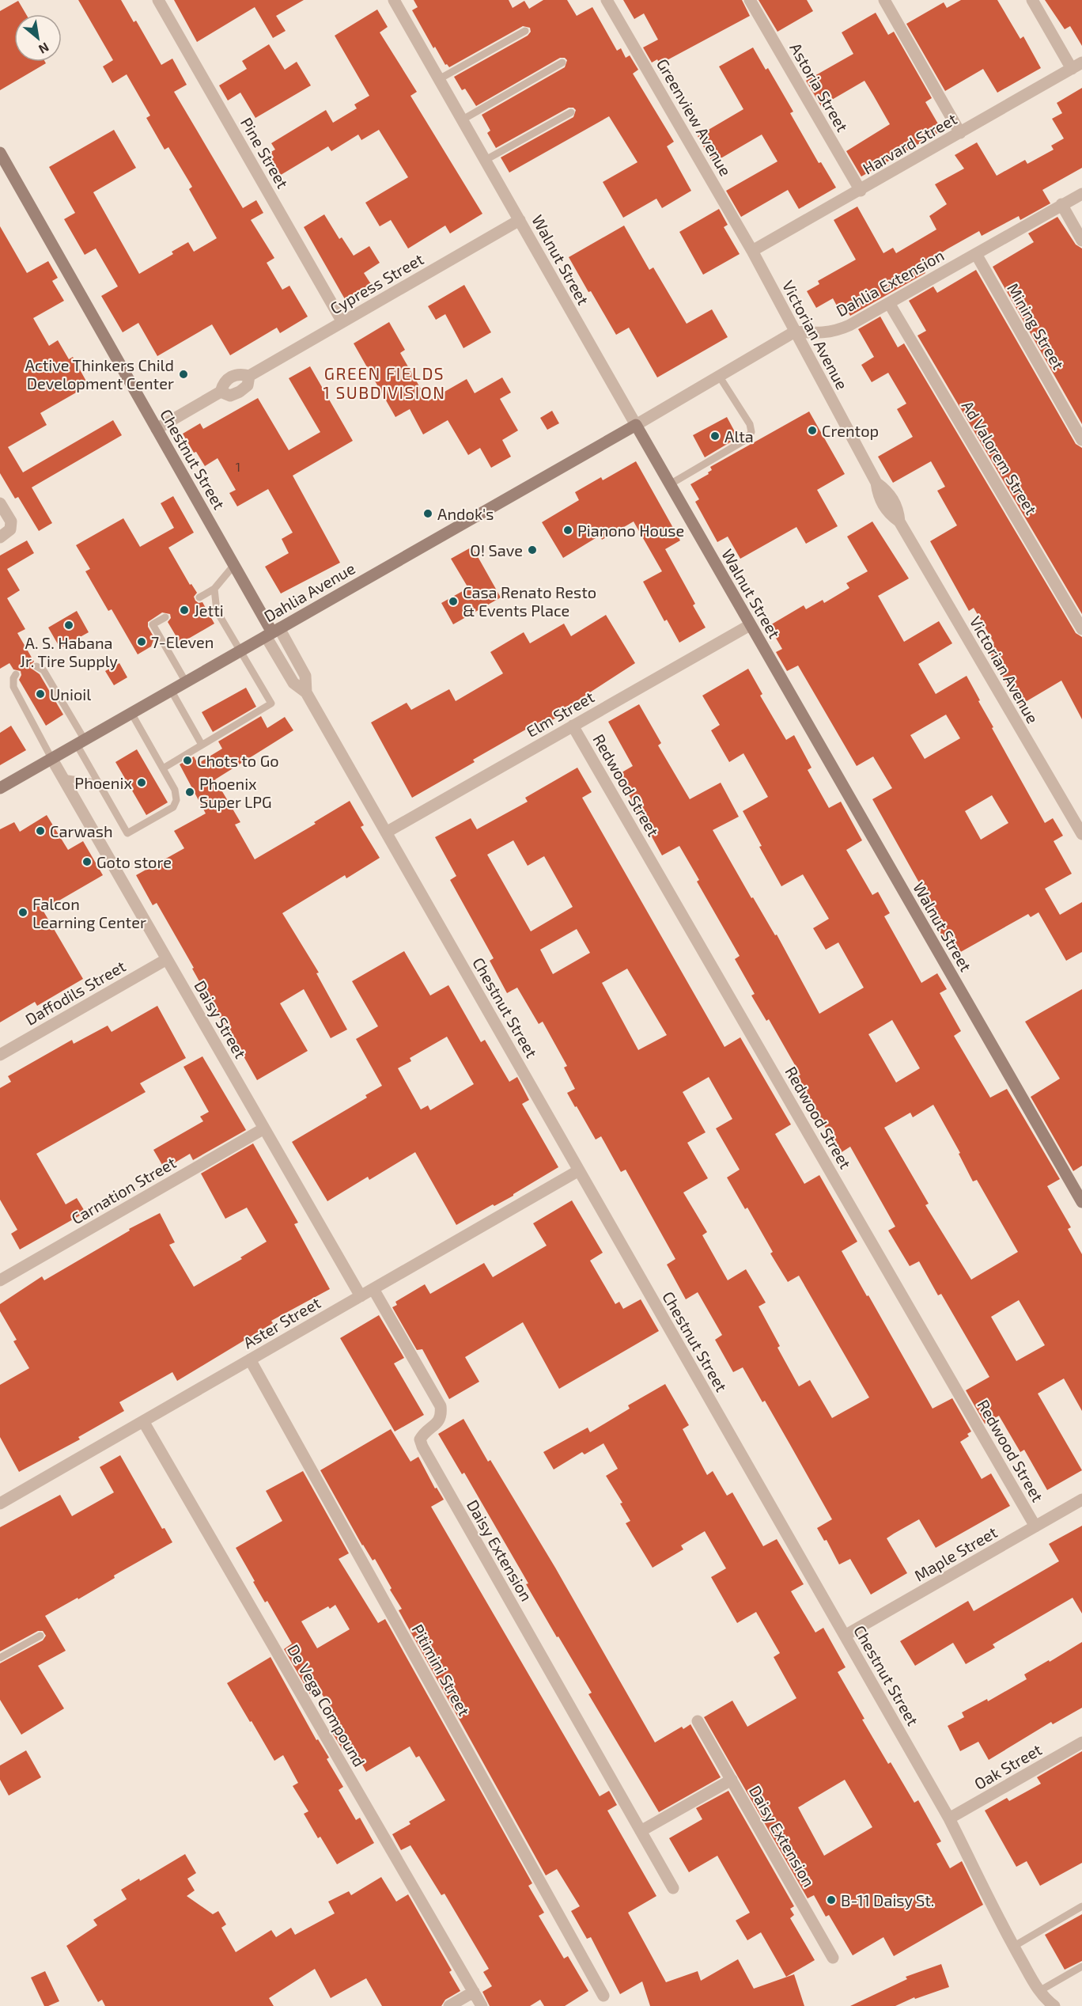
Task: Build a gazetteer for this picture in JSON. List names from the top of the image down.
{
  "streets": {
    "street": [
      "Astoria Street",
      "Greenview Avenue",
      "Harvard Street",
      "Pine Street",
      "Walnut Street",
      "Dahlia Extension",
      "Cypress Street",
      "Mining Street",
      "Victorian Avenue",
      "Ad Valorem Street",
      "Chestnut Street",
      "Dahlia Avenue",
      "Elm Street",
      "Redwood Street",
      "Daffodils Street",
      "Daisy Street",
      "Carnation Street",
      "Aster Street",
      "Daisy Extension",
      "Maple Street",
      "Pitimini Street",
      "De Vega Compound",
      "Oak Street"
    ]
  },
  "crossings": [
    ["Astoria Street", "Harvard Street"],
    ["Greenview Avenue", "Harvard Street"],
    ["Greenview Avenue", "Victorian Avenue"],
    ["Harvard Street", "Victorian Avenue"],
    ["Pine Street", "Cypress Street"],
    ["Walnut Street", "Cypress Street"],
    ["Walnut Street", "Dahlia Avenue"],
    ["Walnut Street", "Elm Street"],
    ["Dahlia Extension", "Mining Street"],
    ["Dahlia Extension", "Victorian Avenue"],
    ["Dahlia Extension", "Ad Valorem Street"],
    ["Cypress Street", "Chestnut Street"],
    ["Chestnut Street", "Dahlia Avenue"],
    ["Chestnut Street", "Elm Street"],
    ["Chestnut Street", "Aster Street"],
    ["Chestnut Street", "Maple Street"],
    ["Chestnut Street", "Oak Street"],
    ["Dahlia Avenue", "Daisy Street"],
    ["Elm Street", "Redwood Street"],
    ["Redwood Street", "Maple Street"],
    ["Daffodils Street", "Daisy Street"],
    ["Daisy Street", "Carnation Street"],
    ["Daisy Street", "Aster Street"],
    ["Aster Street", "Daisy Extension"],
    ["Aster Street", "Pitimini Street"],
    ["Aster Street", "De Vega Compound"]
  ],
  "districts": ["GREEN FIELDS 1 SUBDIVISION"],
  "places": [
    "Active Thinkers Child Development Center",
    "Crentop",
    "Alta",
    "Andok's",
    "Pianono House",
    "O! Save",
    "Casa Renato Resto & Events Place",
    "Jetti",
    "A. S. Habana Jr. Tire Supply",
    "7-Eleven",
    "Unioil",
    "Chots to Go",
    "Phoenix",
    "Phoenix Super LPG",
    "Carwash",
    "Goto store",
    "Falcon Learning Center",
    "B-11 Daisy St."
  ],
  "house_numbers": ["1"],
  "north": "bottom right"
}
